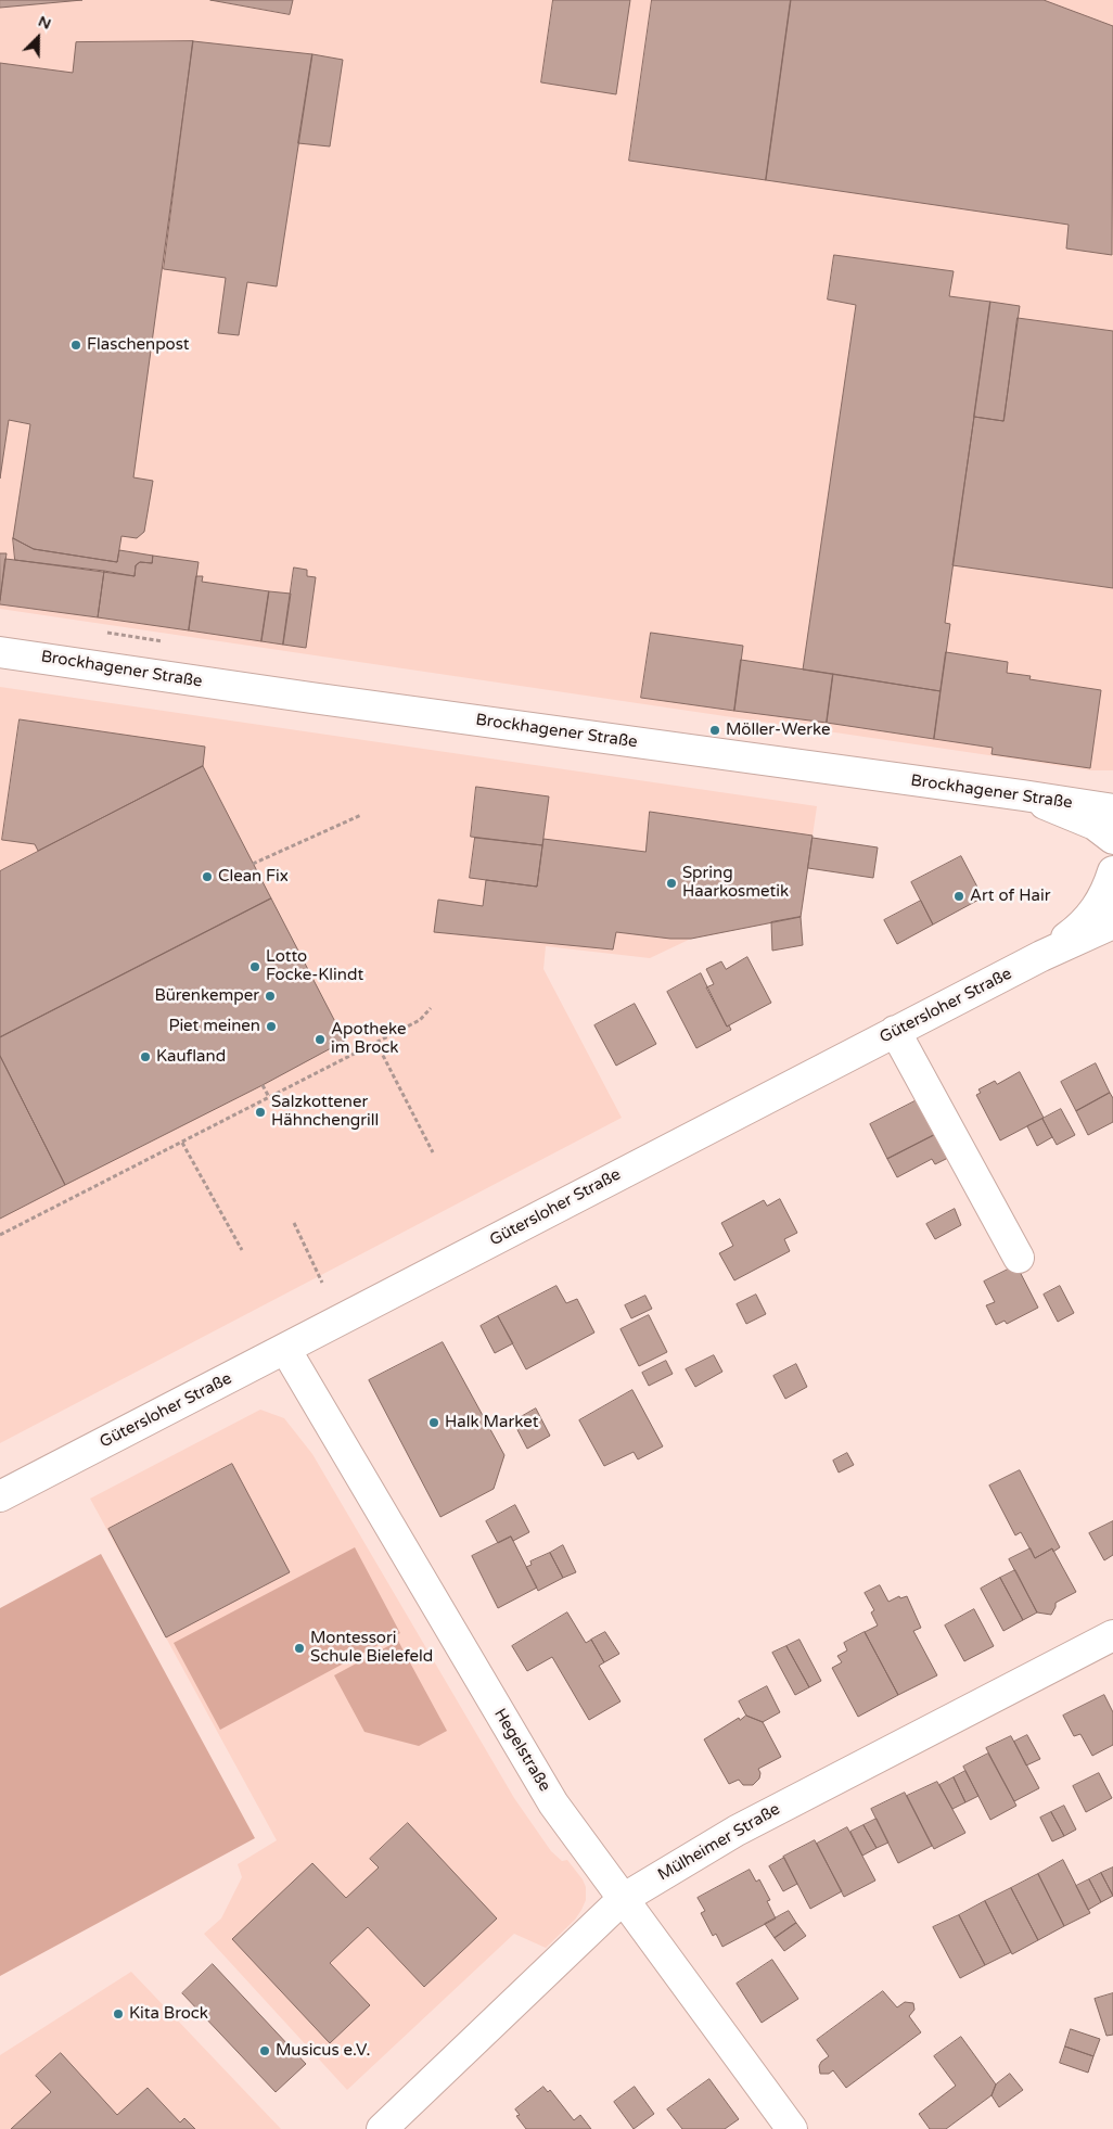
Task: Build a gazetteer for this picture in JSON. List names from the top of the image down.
{
  "streets": {
    "street": [
      "Brockhagener Straße",
      "Gütersloher Straße",
      "Hegelstraße",
      "Mülheimer Straße"
    ]
  },
  "crossings": [
    ["Gütersloher Straße", "Hegelstraße"],
    ["Hegelstraße", "Mülheimer Straße"]
  ],
  "places": [
    "Flaschenpost",
    "Möller-Werke",
    "Clean Fix",
    "Spring Haarkosmetik",
    "Art of Hair",
    "Lotto Focke-Klindt",
    "Bürenkemper",
    "Piet meinen",
    "Apotheke im Brock",
    "Kaufland",
    "Salzkottener Hähnchengrill",
    "Halk Market",
    "Montessori Schule Bielefeld",
    "Kita Brock",
    "Musicus e.V."
  ],
  "north": "top right"
}
